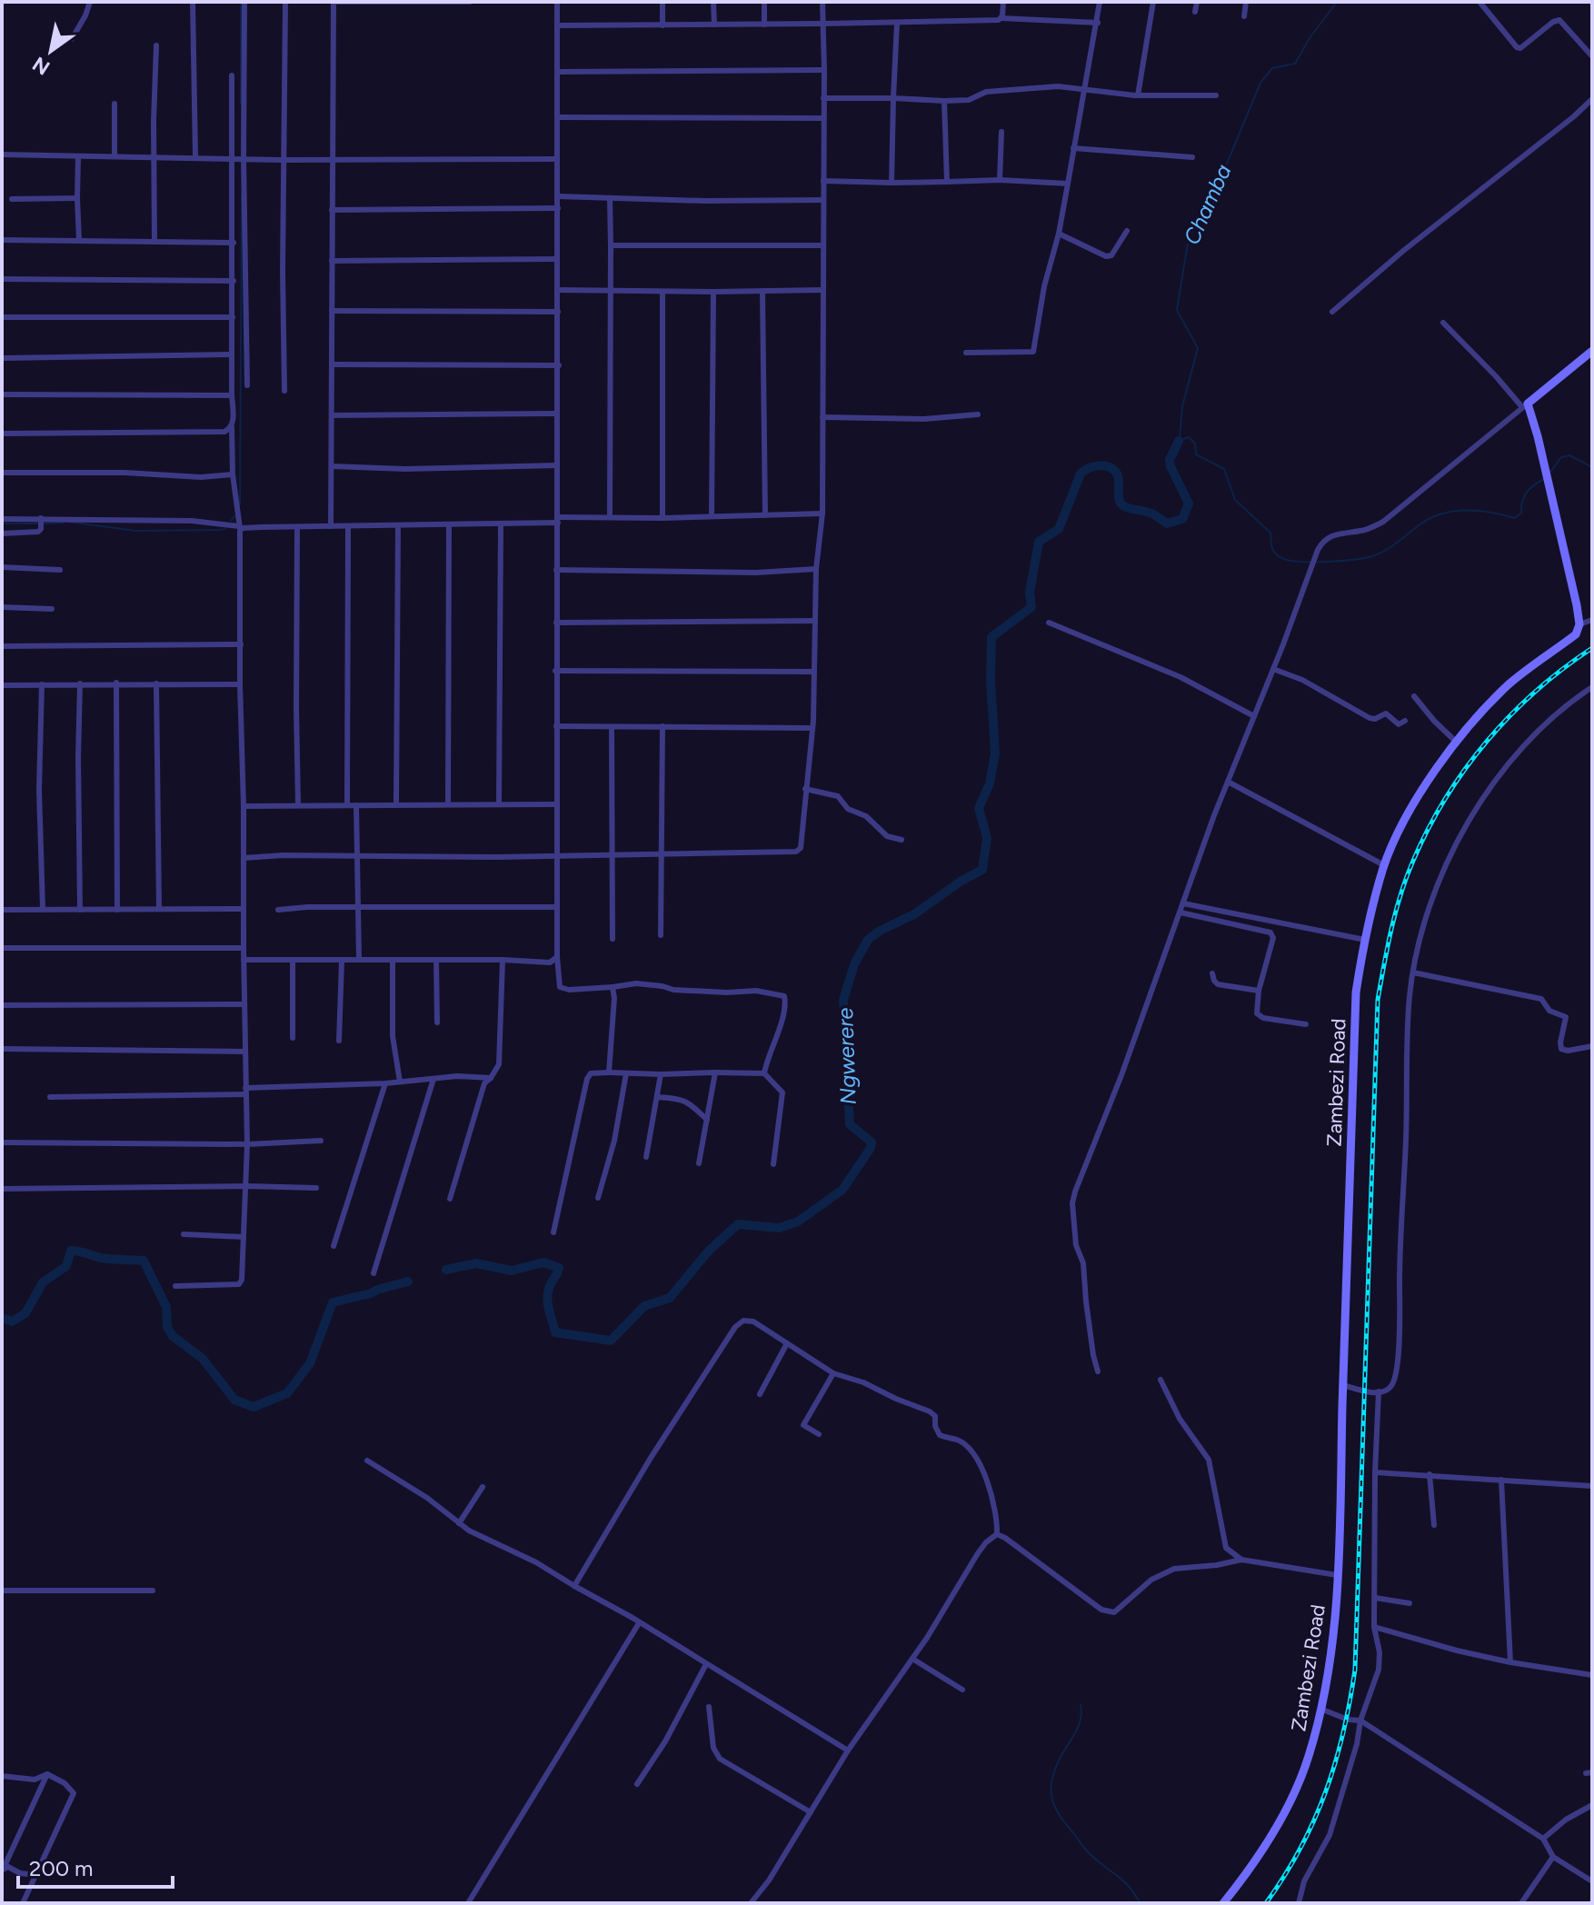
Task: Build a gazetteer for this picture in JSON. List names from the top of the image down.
{
  "streets": {
    "main road": ["Zambezi Road"]
  },
  "water": ["Chamba", "Ngwerere"],
  "scale_bar": "200 m",
  "north": "bottom left"
}
